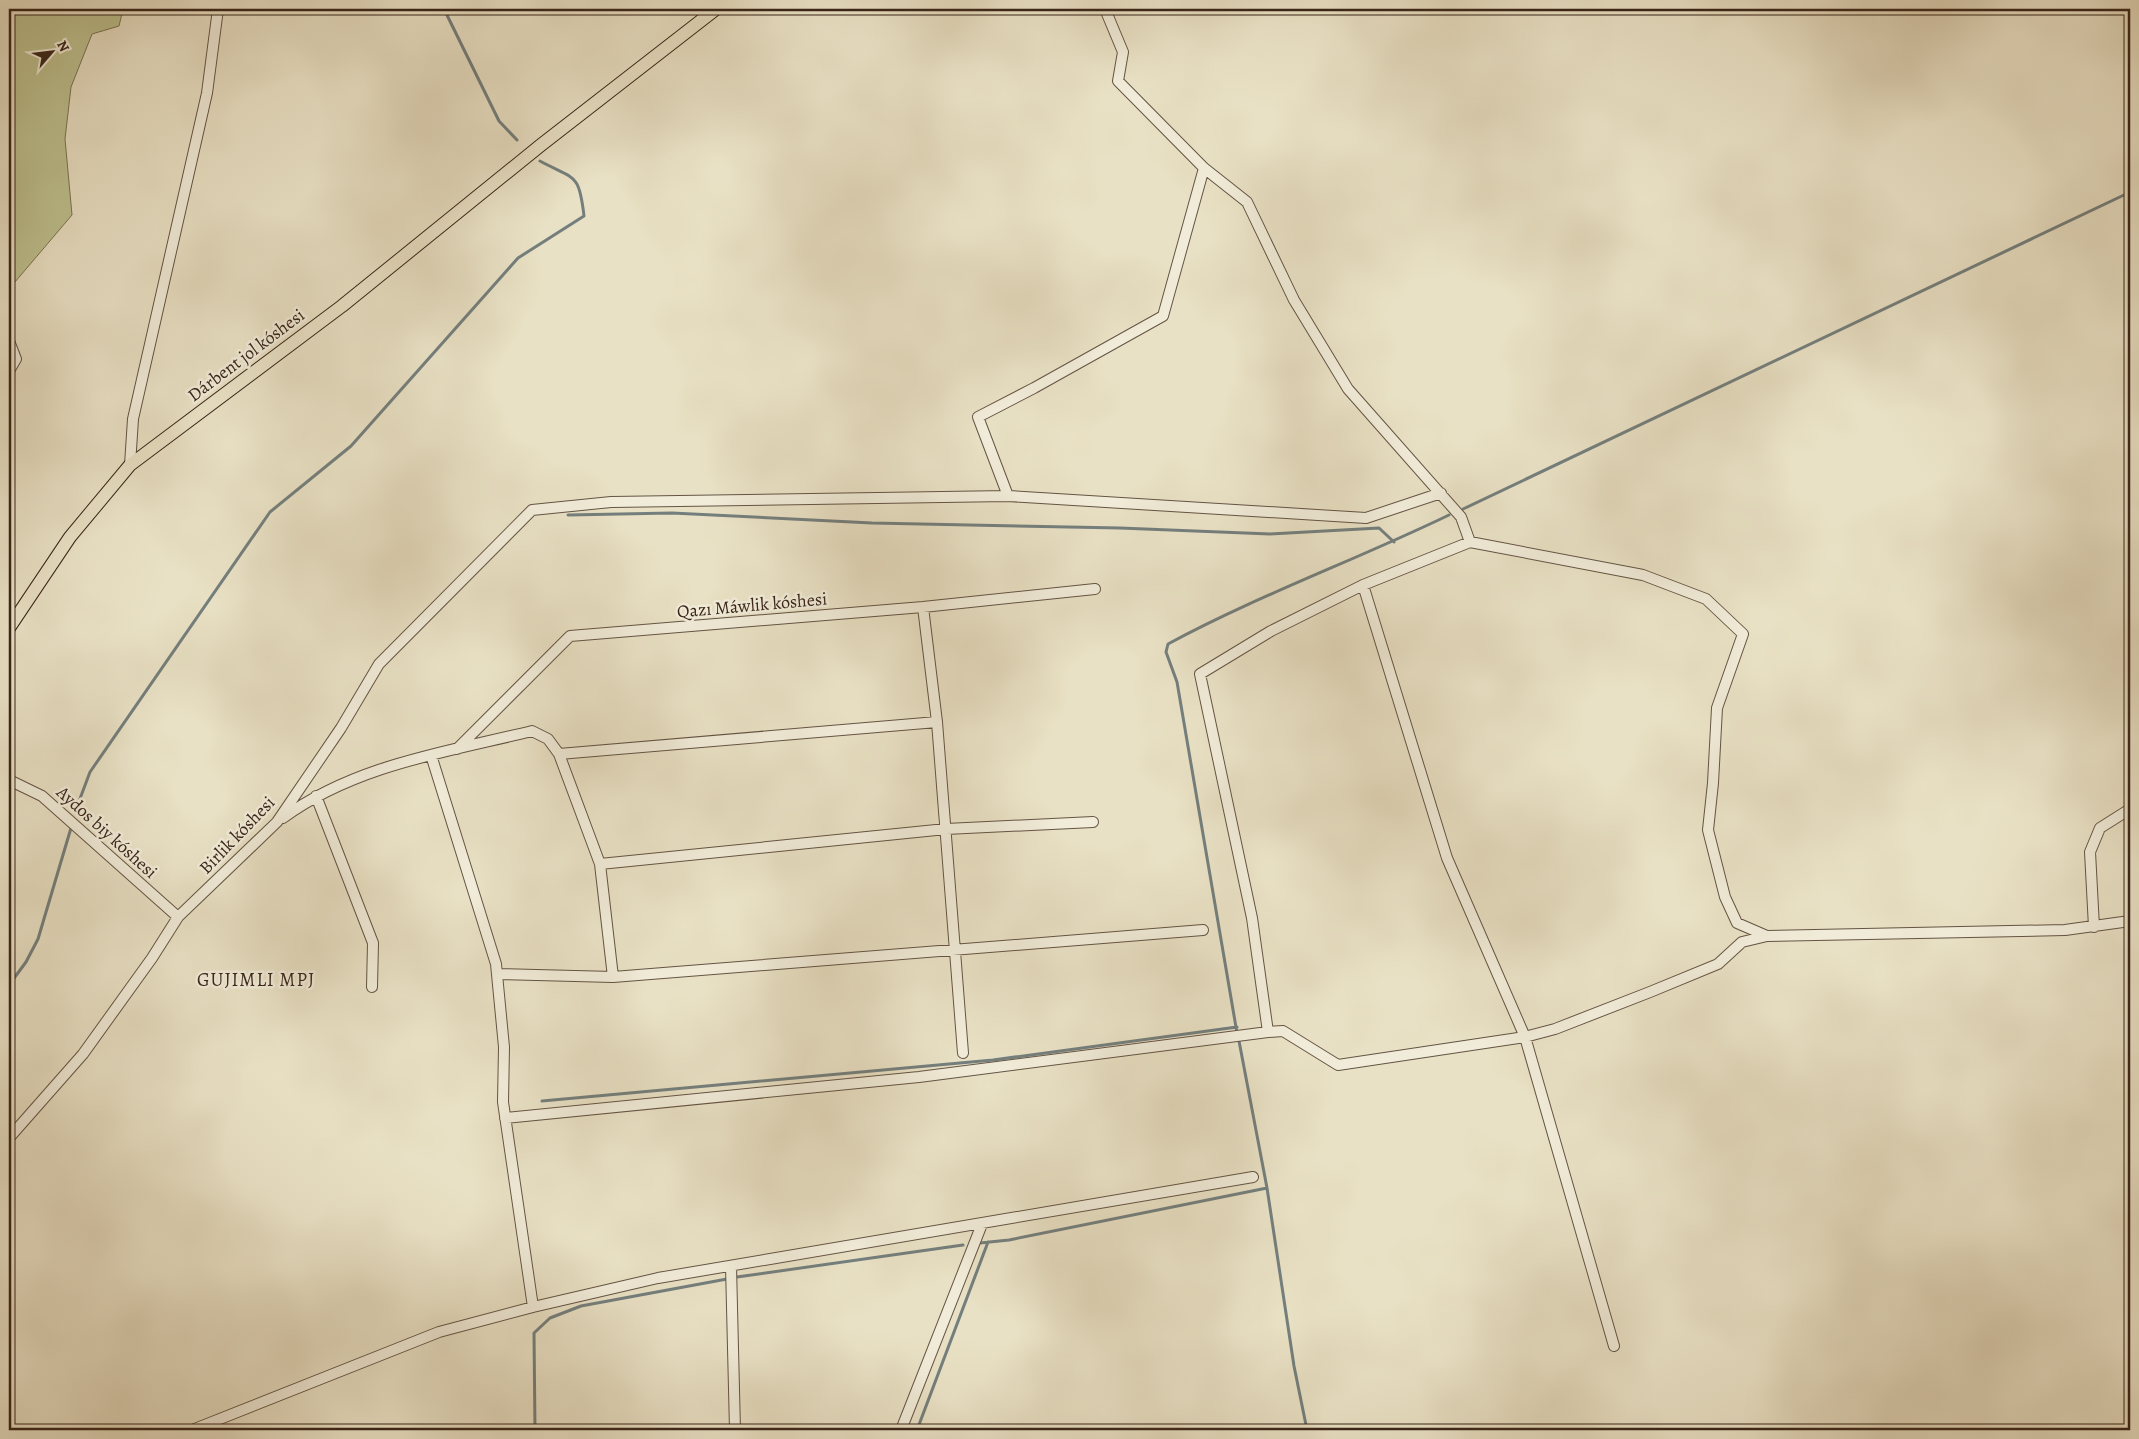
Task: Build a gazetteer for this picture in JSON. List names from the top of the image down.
{
  "streets": {
    "main road": ["Dárbent jol kóshesi"],
    "street": ["Qazı Máwlik kóshesi", "Aydos biy kóshesi", "Birlik kóshesi"]
  },
  "crossings": [
    ["Aydos biy kóshesi", "Birlik kóshesi"]
  ],
  "districts": ["GUJIMLI MPJ"],
  "north": "top right"
}
